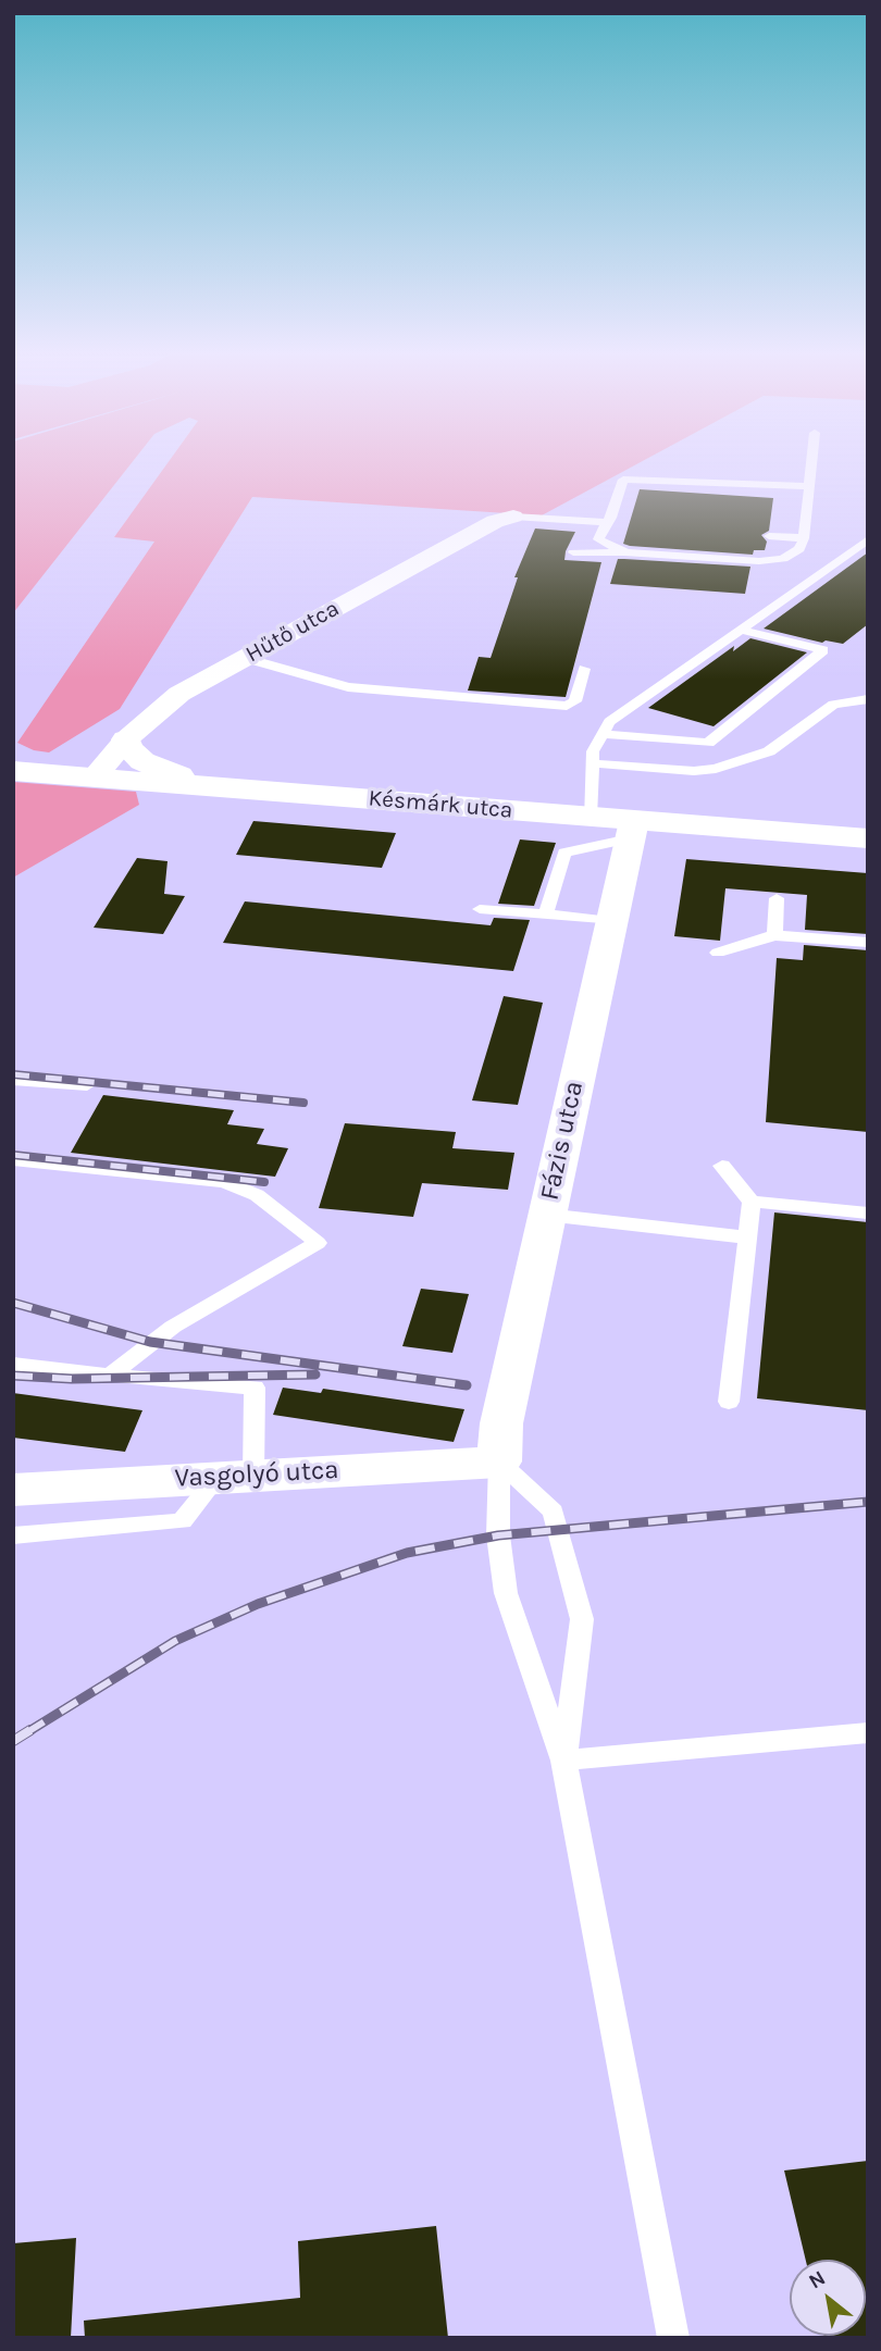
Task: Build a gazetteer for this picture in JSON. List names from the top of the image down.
{
  "streets": {
    "street": [
      "Hűtő utca",
      "Késmárk utca",
      "Fázis utca",
      "Vasgolyó utca"
    ]
  },
  "crossings": [
    ["Hűtő utca", "Késmárk utca"],
    ["Késmárk utca", "Fázis utca"],
    ["Fázis utca", "Vasgolyó utca"]
  ],
  "north": "top left"
}
